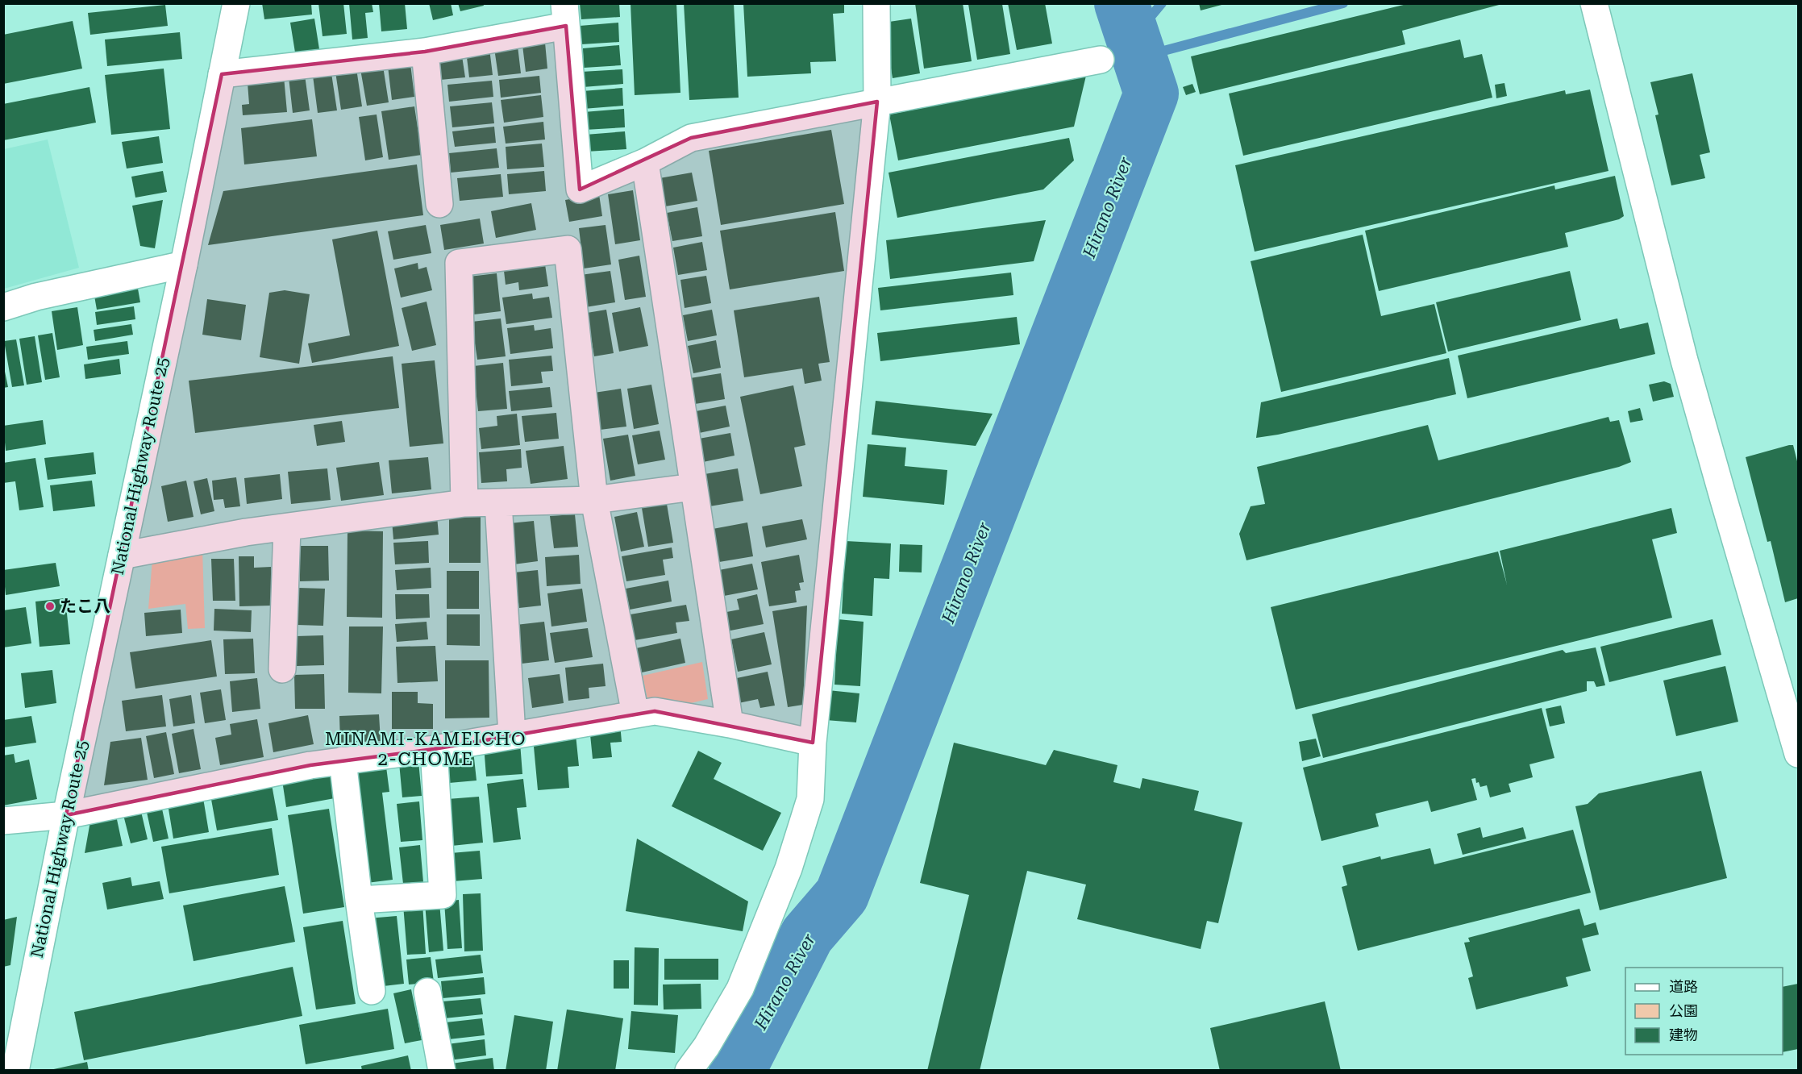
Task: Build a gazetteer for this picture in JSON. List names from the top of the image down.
{
  "streets": {
    "main road": ["National Highway Route 25"]
  },
  "districts": ["MINAMI-KAMEICHO 2-CHOME"],
  "water": ["Hirano River"],
  "places": ["たこ八"],
  "legend": ["道路", "公園", "建物"]
}
